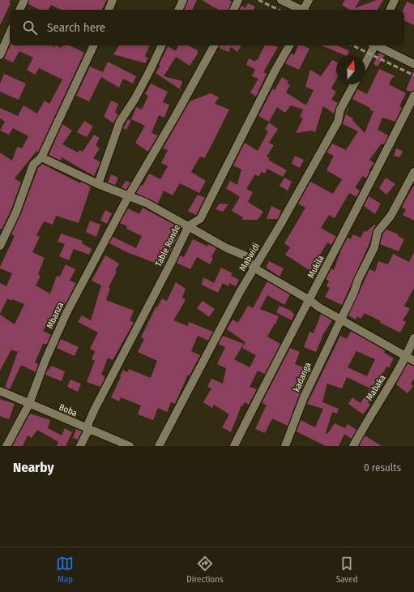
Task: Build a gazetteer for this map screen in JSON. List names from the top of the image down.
{
  "streets": {
    "street": [
      "Table Ronde",
      "Mabwidi",
      "Mukila",
      "Mbanza",
      "kadanga",
      "Mabaka",
      "Boba"
    ]
  },
  "crossings": [
    ["Table Ronde", "Boba"],
    ["Mbanza", "Boba"]
  ],
  "north": "top",
  "page": {
    "search": "Search here",
    "heading": ["Nearby", "0 results"],
    "nav": ["Map", "Directions", "Saved"]
  }
}
